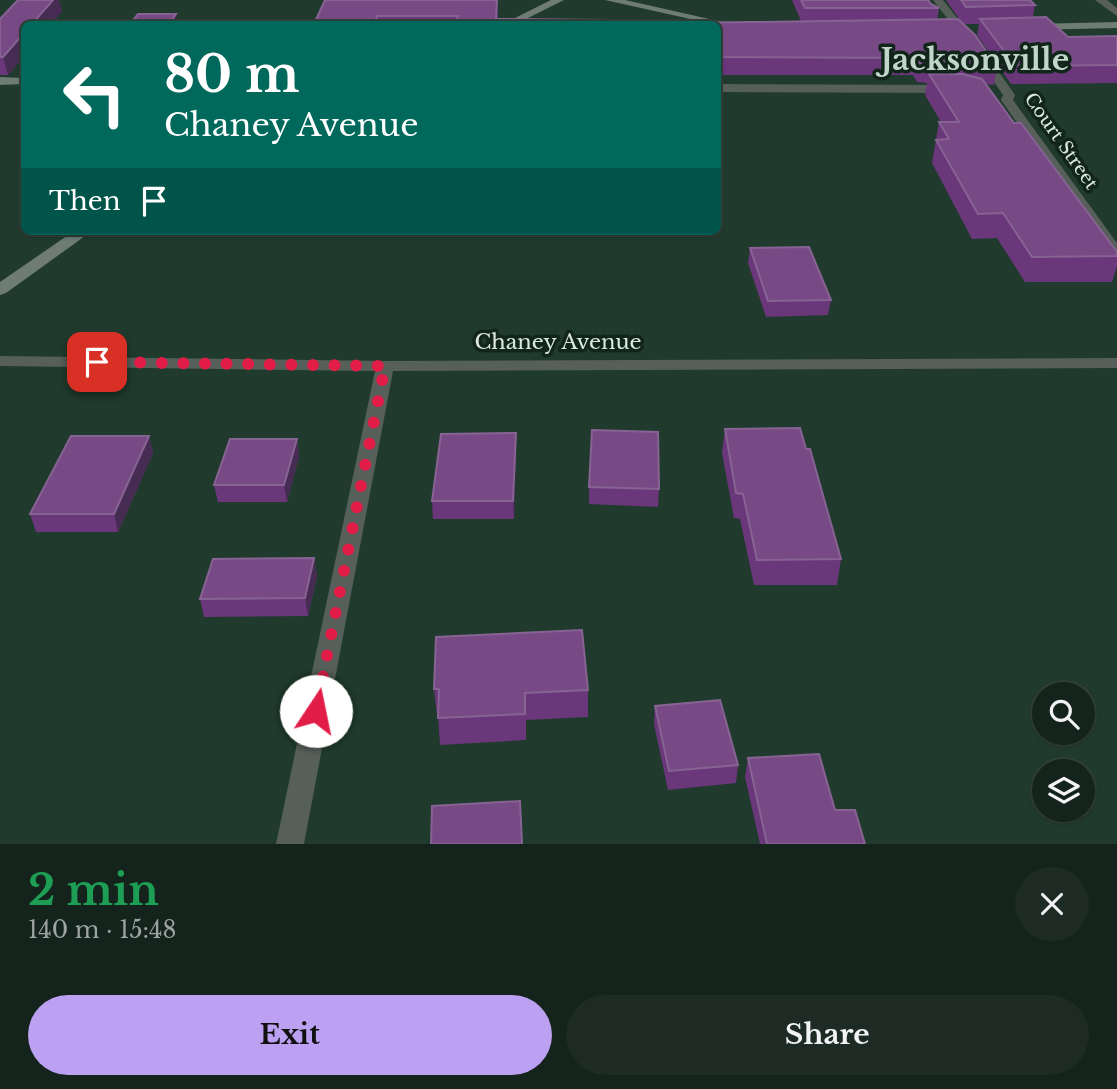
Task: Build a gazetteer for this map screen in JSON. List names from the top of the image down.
{
  "streets": {
    "street": ["Court Street", "Chaney Avenue"]
  },
  "districts": ["Jacksonville"],
  "page": {
    "turn": ["80 m", "Chaney Avenue"],
    "then": "Then",
    "heading": ["2 min", "140 m · 15:48"],
    "buttons": ["Exit", "Share"]
  }
}
